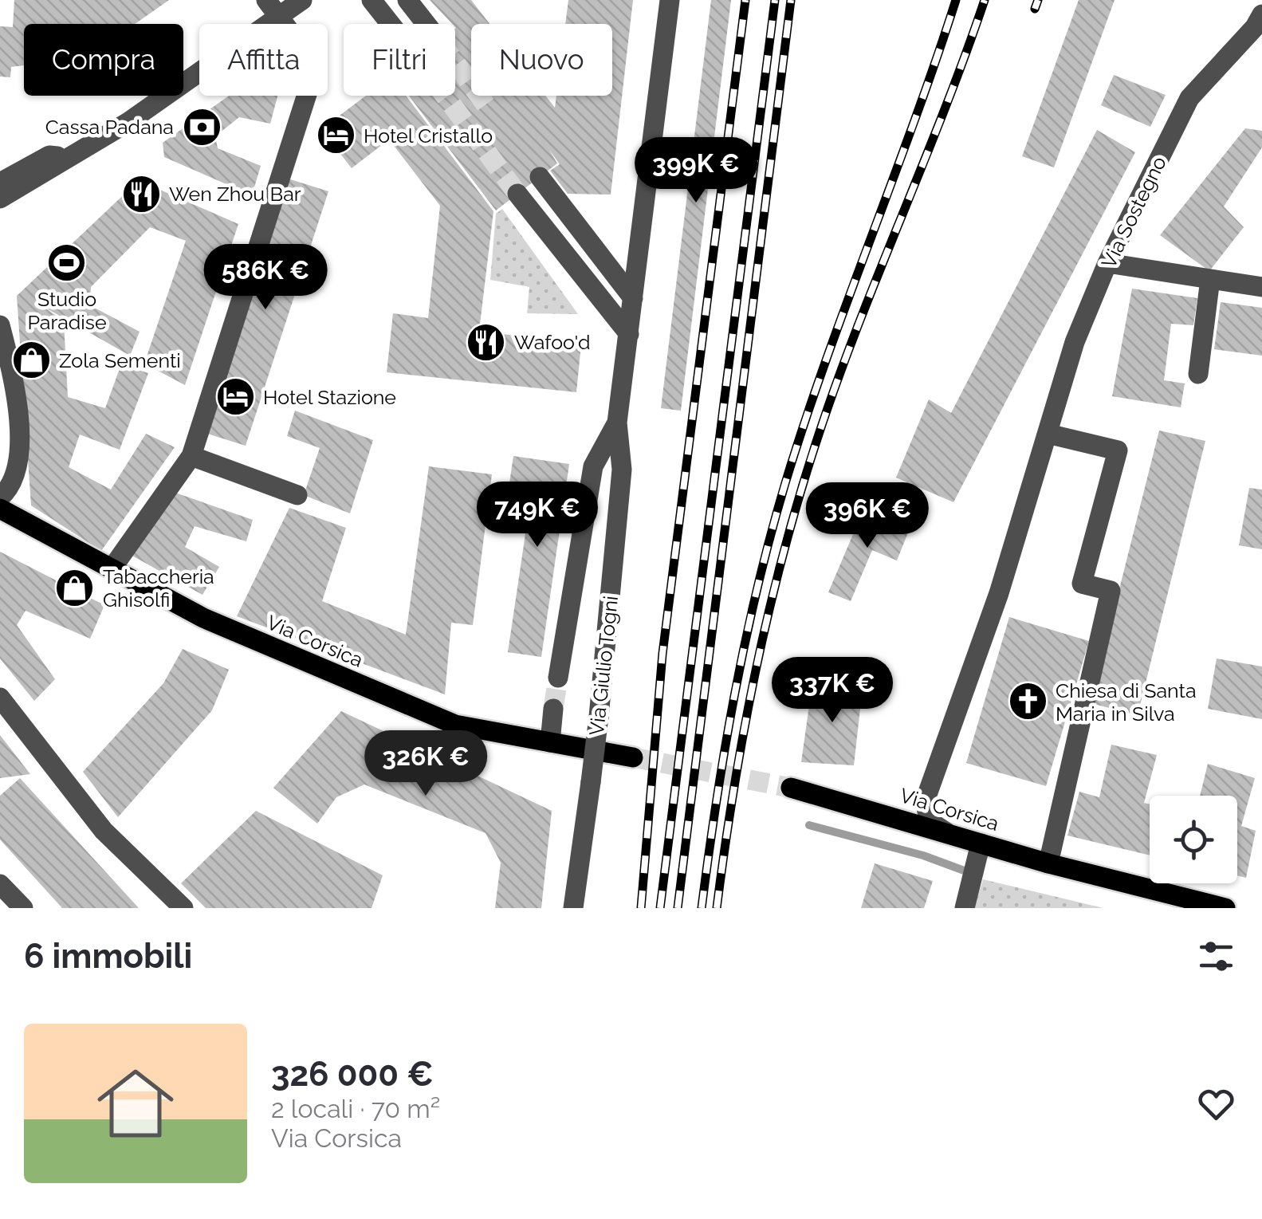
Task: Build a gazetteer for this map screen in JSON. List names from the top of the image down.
{
  "streets": {
    "main road": ["Via Corsica"],
    "street": ["Via Sostegno", "Via Giulio Togni"]
  },
  "places": {
    "bank": ["Cassa Padana"],
    "hotel": ["Hotel Cristallo", "Hotel Stazione"],
    "restaurant": ["Wen Zhou Bar", "Wafoo'd"],
    "sports": ["Studio Paradise"],
    "shop": ["Zola Sementi", "Tabaccheria Ghisolfi"],
    "church": ["Chiesa di Santa Maria in Silva"]
  },
  "page": {
    "chip": [
      "Compra",
      "Affitta",
      "Filtri",
      "Nuovo"
    ],
    "price": [
      "399K €",
      "586K €",
      "749K €",
      "396K €",
      "337K €",
      "326K €"
    ],
    "heading": "6 immobili",
    "list": [
      {
        "name": "326 000 €",
        "note": "2 locali · 70 m² · Via Corsica"
      }
    ]
  }
}
